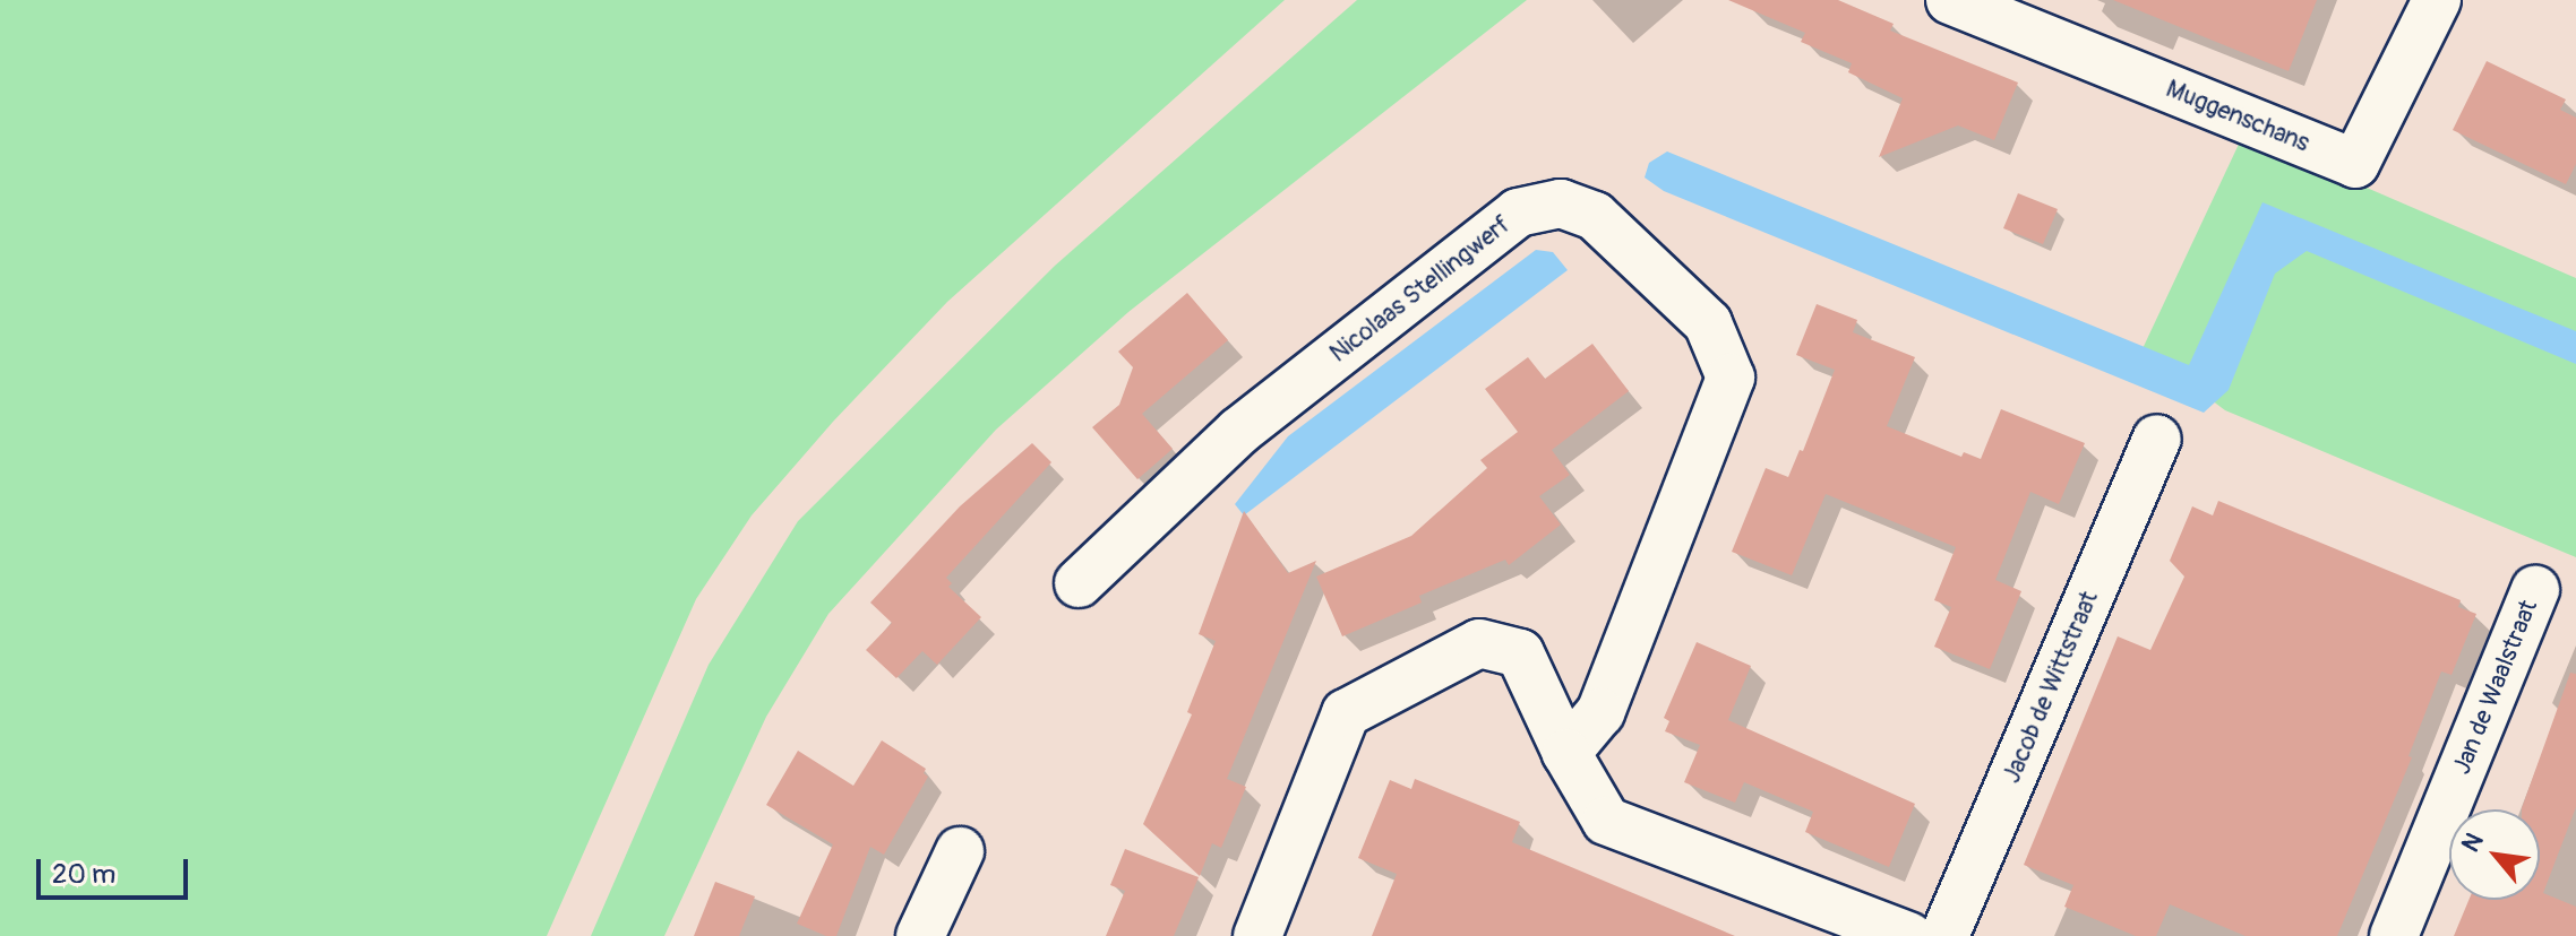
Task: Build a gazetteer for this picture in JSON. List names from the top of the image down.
{
  "streets": {
    "street": [
      "Muggenschans",
      "Nicolaas Stellingwerf",
      "Jacob de Wittstraat",
      "Jan de Waalstraat"
    ]
  },
  "scale_bar": "20 m",
  "north": "top left"
}
